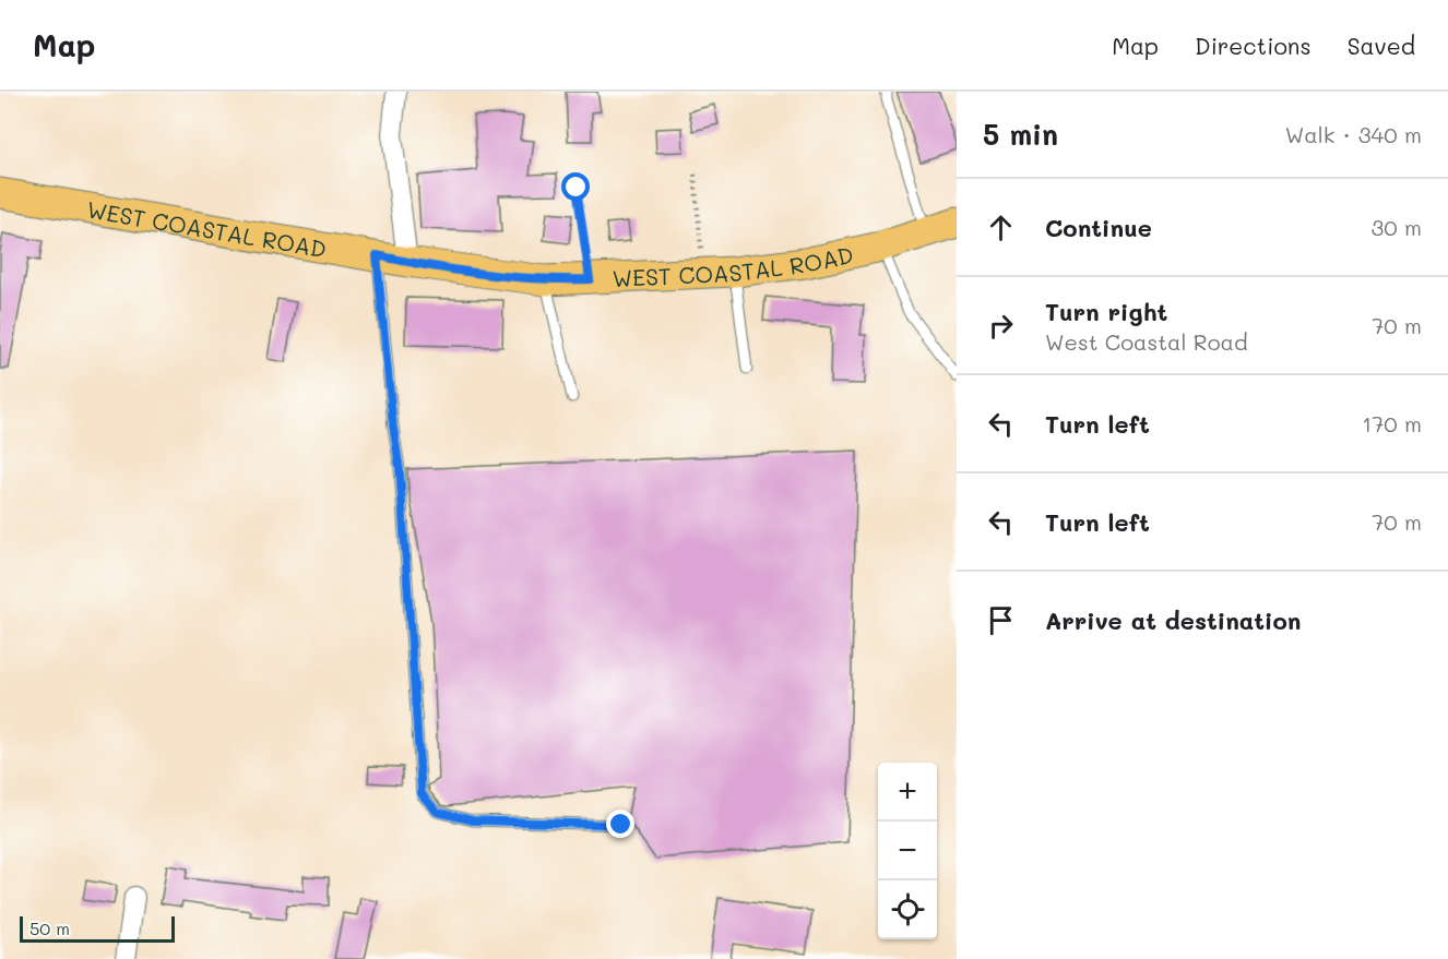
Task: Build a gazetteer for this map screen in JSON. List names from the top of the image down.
{
  "streets": {
    "main road": ["WEST COASTAL ROAD"]
  },
  "scale_bar": "50 m",
  "page": {
    "header": "Map",
    "nav": ["Map", "Directions", "Saved"],
    "heading": ["5 min", "Walk · 340 m"],
    "list": [
      ["Continue", "30 m"],
      ["Turn right", "West Coastal Road", "70 m"],
      ["Turn left", "170 m"],
      ["Turn left", "70 m"],
      "Arrive at destination"
    ],
    "map_buttons": ["+", "−"],
    "scale": "50 m"
  }
}
